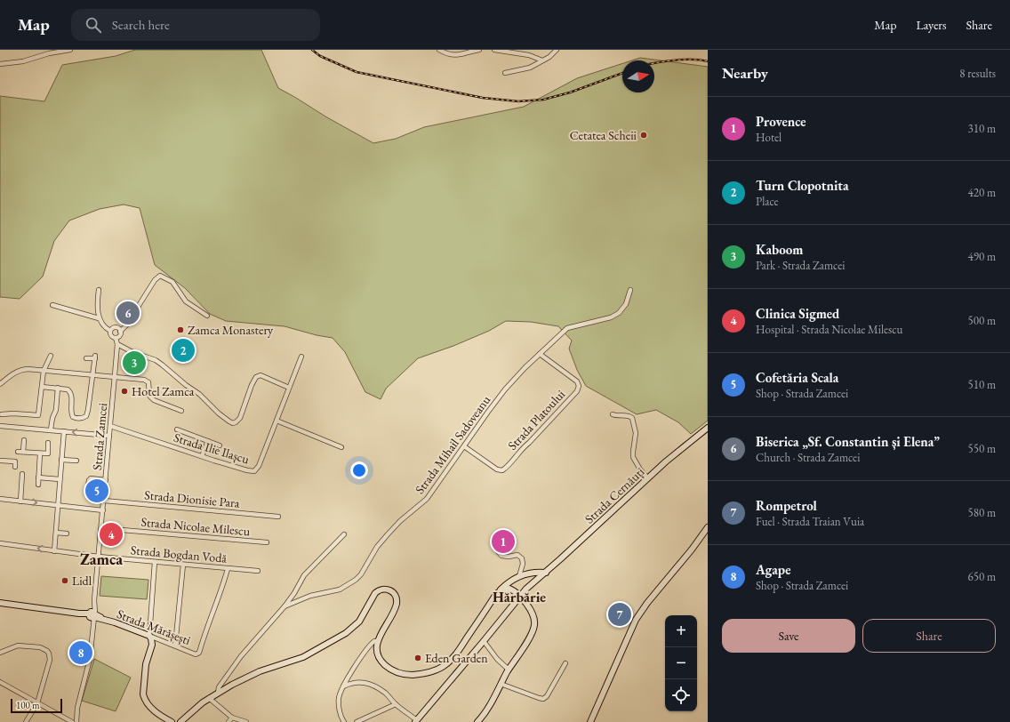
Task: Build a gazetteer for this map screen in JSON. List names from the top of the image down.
{
  "streets": {
    "street": [
      "Strada Platoului",
      "Strada Zamcei",
      "Strada Mihail Sadoveanu",
      "Strada Ilie Ilașcu",
      "Strada Cernăuți",
      "Strada Dionisie Para",
      "Strada Nicolae Milescu",
      "Strada Bogdan Vodă",
      "Strada Mărășești"
    ]
  },
  "crossings": [
    ["Strada Platoului", "Strada Mihail Sadoveanu"],
    ["Strada Zamcei", "Strada Ilie Ilașcu"],
    ["Strada Zamcei", "Strada Dionisie Para"],
    ["Strada Zamcei", "Strada Nicolae Milescu"],
    ["Strada Zamcei", "Strada Bogdan Vodă"],
    ["Strada Zamcei", "Strada Mărășești"],
    ["Strada Bogdan Vodă", "Strada Mărășești"]
  ],
  "districts": ["Zamca", "Hărbărie"],
  "places": [
    "Cetatea Scheii",
    "Zamca Monastery",
    "Hotel Zamca",
    "Lidl",
    "Eden Garden"
  ],
  "scale_bar": "100 m",
  "north": "right",
  "page": {
    "header": "Map",
    "search": "Search here",
    "nav": ["Map", "Layers", "Share"],
    "heading": ["Nearby", "8 results"],
    "list": [
      {
        "mark": "1",
        "name": "Provence",
        "note": "Hotel",
        "value": "310 m"
      },
      {
        "mark": "2",
        "name": "Turn Clopotnita",
        "note": "Place",
        "value": "420 m"
      },
      {
        "mark": "3",
        "name": "Kaboom",
        "note": "Park · Strada Zamcei",
        "value": "490 m"
      },
      {
        "mark": "4",
        "name": "Clinica Sigmed",
        "note": "Hospital · Strada Nicolae Milescu",
        "value": "500 m"
      },
      {
        "mark": "5",
        "name": "Cofetăria Scala",
        "note": "Shop · Strada Zamcei",
        "value": "510 m"
      },
      {
        "mark": "6",
        "name": "Biserica „Sf. Constantin și Elena”",
        "note": "Church · Strada Zamcei",
        "value": "550 m"
      },
      {
        "mark": "7",
        "name": "Rompetrol",
        "note": "Fuel · Strada Traian Vuia",
        "value": "580 m"
      },
      {
        "mark": "8",
        "name": "Agape",
        "note": "Shop · Strada Zamcei",
        "value": "650 m"
      }
    ],
    "pins": [
      "6",
      "2",
      "3",
      "5",
      "4",
      "1",
      "7",
      "8"
    ],
    "buttons": ["Save", "Share"],
    "map_buttons": ["+", "−"],
    "scale": "100 m"
  }
}
